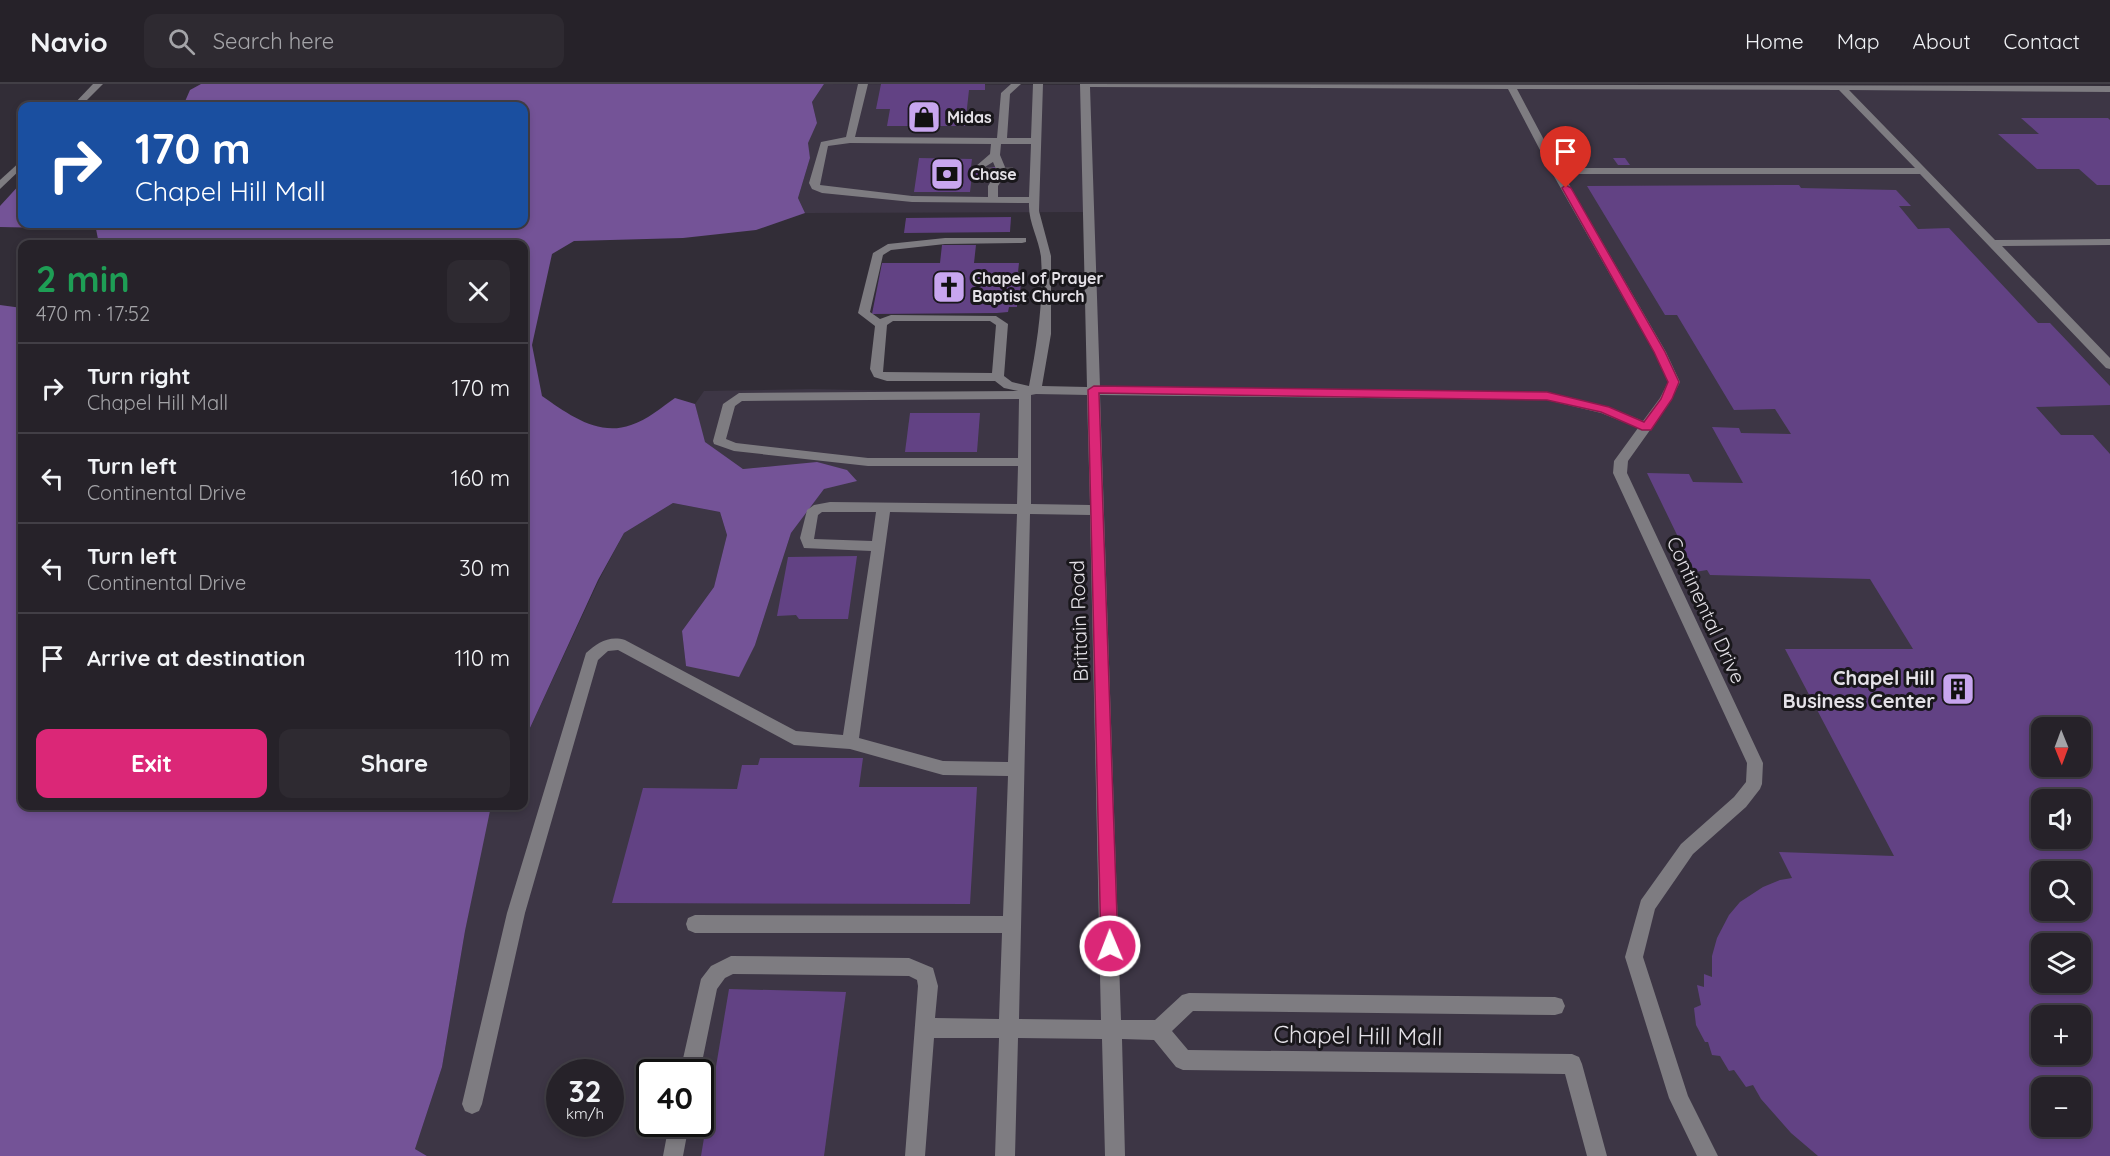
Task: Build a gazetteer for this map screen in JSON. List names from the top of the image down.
{
  "streets": {
    "street": ["Continental Drive", "Brittain Road", "Chapel Hill Mall"]
  },
  "places": {
    "shop": ["Midas"],
    "bank": ["Chase"],
    "church": ["Chapel of Prayer Baptist Church"],
    "building": ["Chapel Hill Business Center"]
  },
  "north": "bottom",
  "page": {
    "header": "Navio",
    "search": "Search here",
    "nav": [
      "Home",
      "Map",
      "About",
      "Contact"
    ],
    "turn": ["170 m", "Chapel Hill Mall"],
    "heading": ["2 min", "470 m · 17:52"],
    "list": [
      {
        "name": "Turn right",
        "note": "Chapel Hill Mall",
        "value": "170 m"
      },
      {
        "name": "Turn left",
        "note": "Continental Drive",
        "value": "160 m"
      },
      {
        "name": "Turn left",
        "note": "Continental Drive",
        "value": "30 m"
      },
      {
        "name": "Arrive at destination",
        "value": "110 m"
      }
    ],
    "map_buttons": ["+", "−"],
    "buttons": ["Exit", "Share"],
    "speed": "32 km/h",
    "limit": "40"
  }
}
